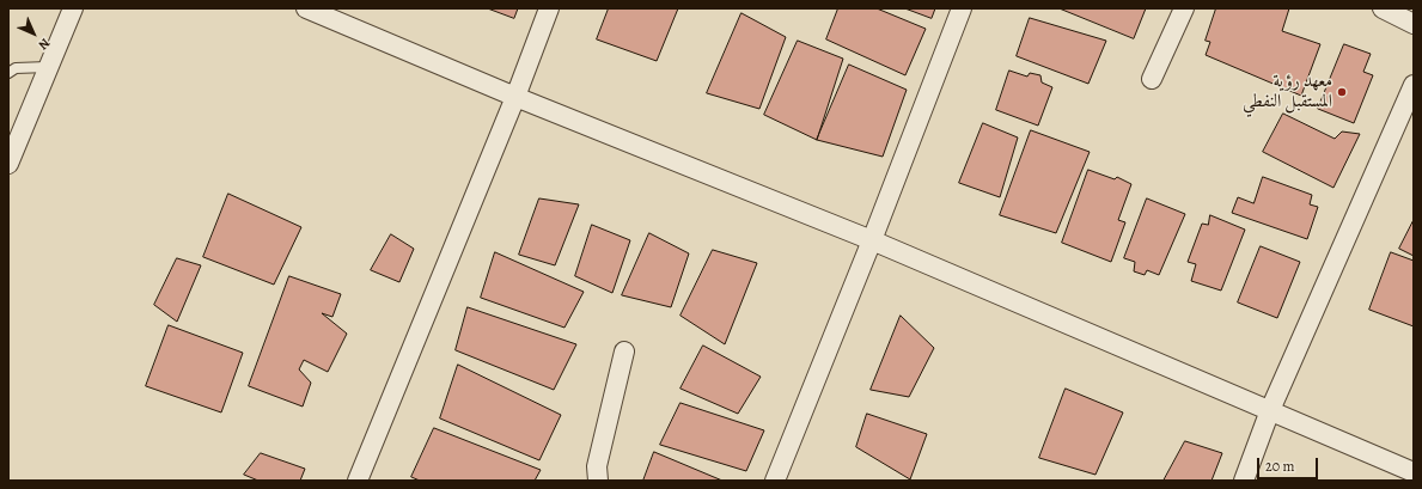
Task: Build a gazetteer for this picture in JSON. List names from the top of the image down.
{
  "places": ["معهد رؤية المستقبل النفطي"],
  "scale_bar": "20 m",
  "north": "bottom right"
}
